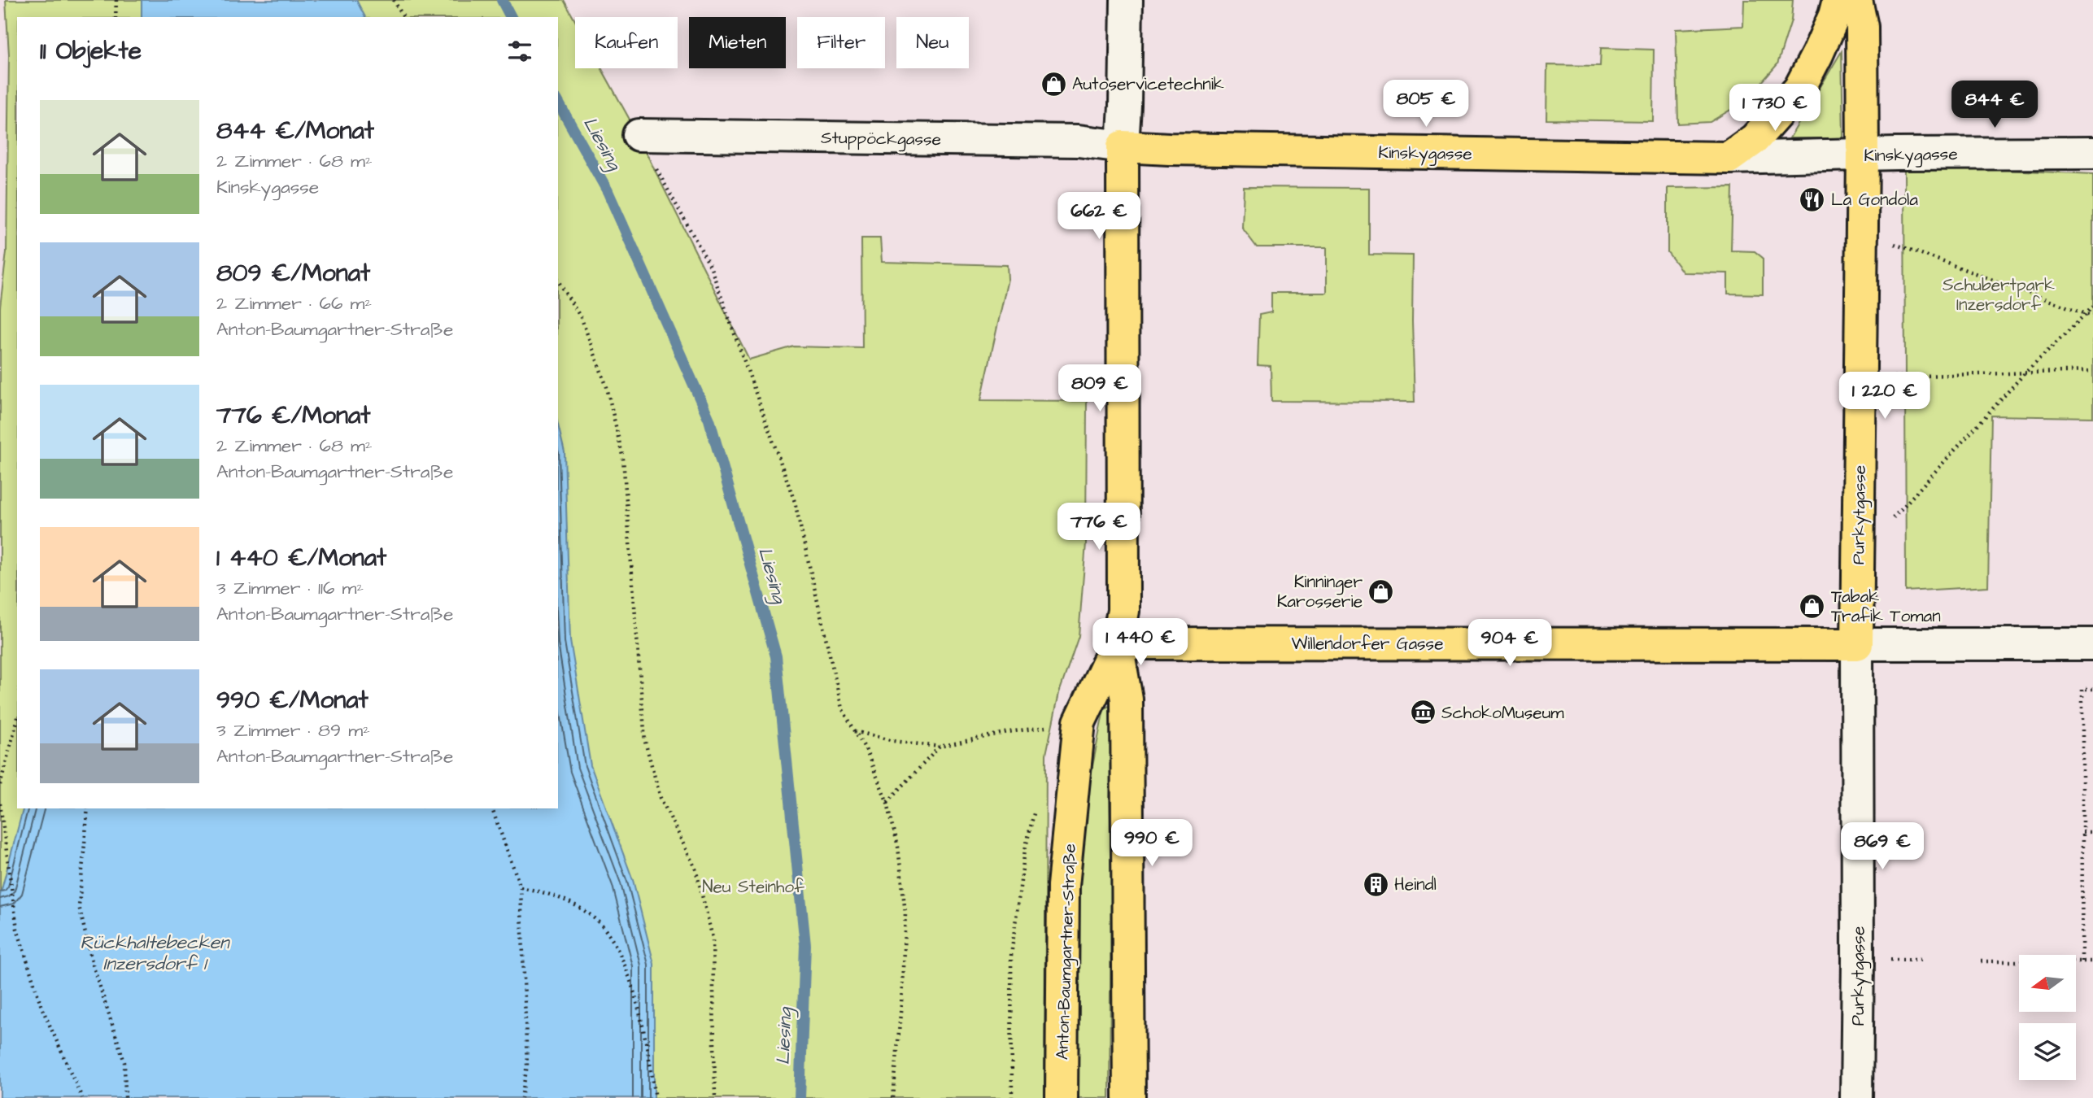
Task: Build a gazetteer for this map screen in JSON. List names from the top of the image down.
{
  "streets": {
    "main road": [
      "Kinskygasse",
      "Purkytgasse",
      "Willendorfer Gasse",
      "Anton-Baumgartner-Straße"
    ],
    "street": ["Stuppöckgasse"]
  },
  "crossings": [
    ["Stuppöckgasse", "Kinskygasse"],
    ["Stuppöckgasse", "Anton-Baumgartner-Straße"],
    ["Kinskygasse", "Purkytgasse"],
    ["Kinskygasse", "Anton-Baumgartner-Straße"],
    ["Purkytgasse", "Willendorfer Gasse"],
    ["Willendorfer Gasse", "Anton-Baumgartner-Straße"]
  ],
  "water": ["Liesing", "Rückhaltebecken Inzersdorf 1"],
  "parks": ["Schubertpark Inzersdorf", "Neu Steinhof"],
  "places": {
    "shop": ["Autoservicetechnik", "Kinninger Karosserie", "Tabak Trafik Toman"],
    "restaurant": ["La Gondola"],
    "museum": ["SchokoMuseum"],
    "building": ["Heindl"]
  },
  "north": "left",
  "page": {
    "chip": [
      "Kaufen",
      "Mieten",
      "Filter",
      "Neu"
    ],
    "heading": "11 Objekte",
    "price": [
      "805 €",
      "844 €",
      "1 730 €",
      "662 €",
      "809 €",
      "1 220 €",
      "776 €",
      "1 440 €",
      "904 €",
      "990 €",
      "869 €"
    ],
    "list": [
      {
        "name": "844 €/Monat",
        "note": "2 Zimmer · 68 m² · Kinskygasse"
      },
      {
        "name": "809 €/Monat",
        "note": "2 Zimmer · 66 m² · Anton-Baumgartner-Straße"
      },
      {
        "name": "776 €/Monat",
        "note": "2 Zimmer · 68 m² · Anton-Baumgartner-Straße"
      },
      {
        "name": "1 440 €/Monat",
        "note": "3 Zimmer · 116 m² · Anton-Baumgartner-Straße"
      },
      {
        "name": "990 €/Monat",
        "note": "3 Zimmer · 89 m² · Anton-Baumgartner-Straße"
      }
    ]
  }
}
